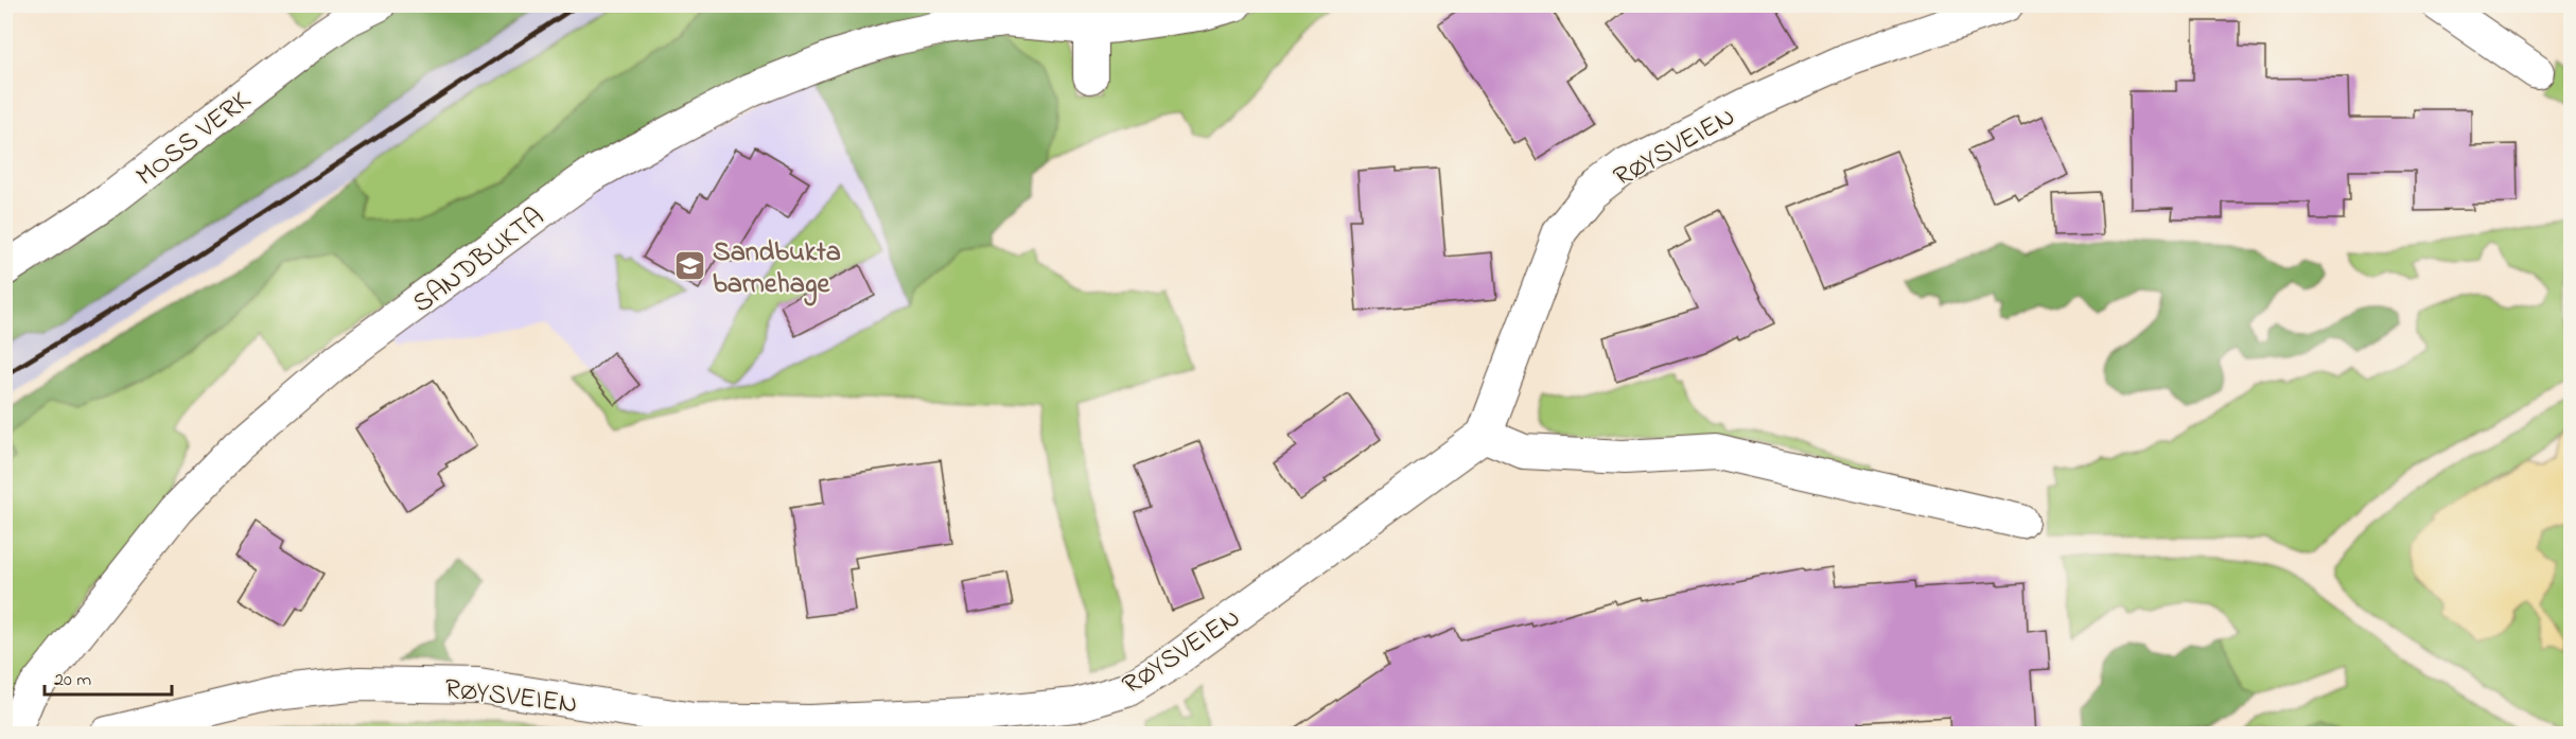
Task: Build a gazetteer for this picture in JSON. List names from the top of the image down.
{
  "streets": {
    "street": ["MOSS VERK", "RØYSVEIEN", "SANDBUKTA"]
  },
  "places": {
    "school or university": ["Sandbukta barnehage"]
  },
  "scale_bar": "20 m"
}
